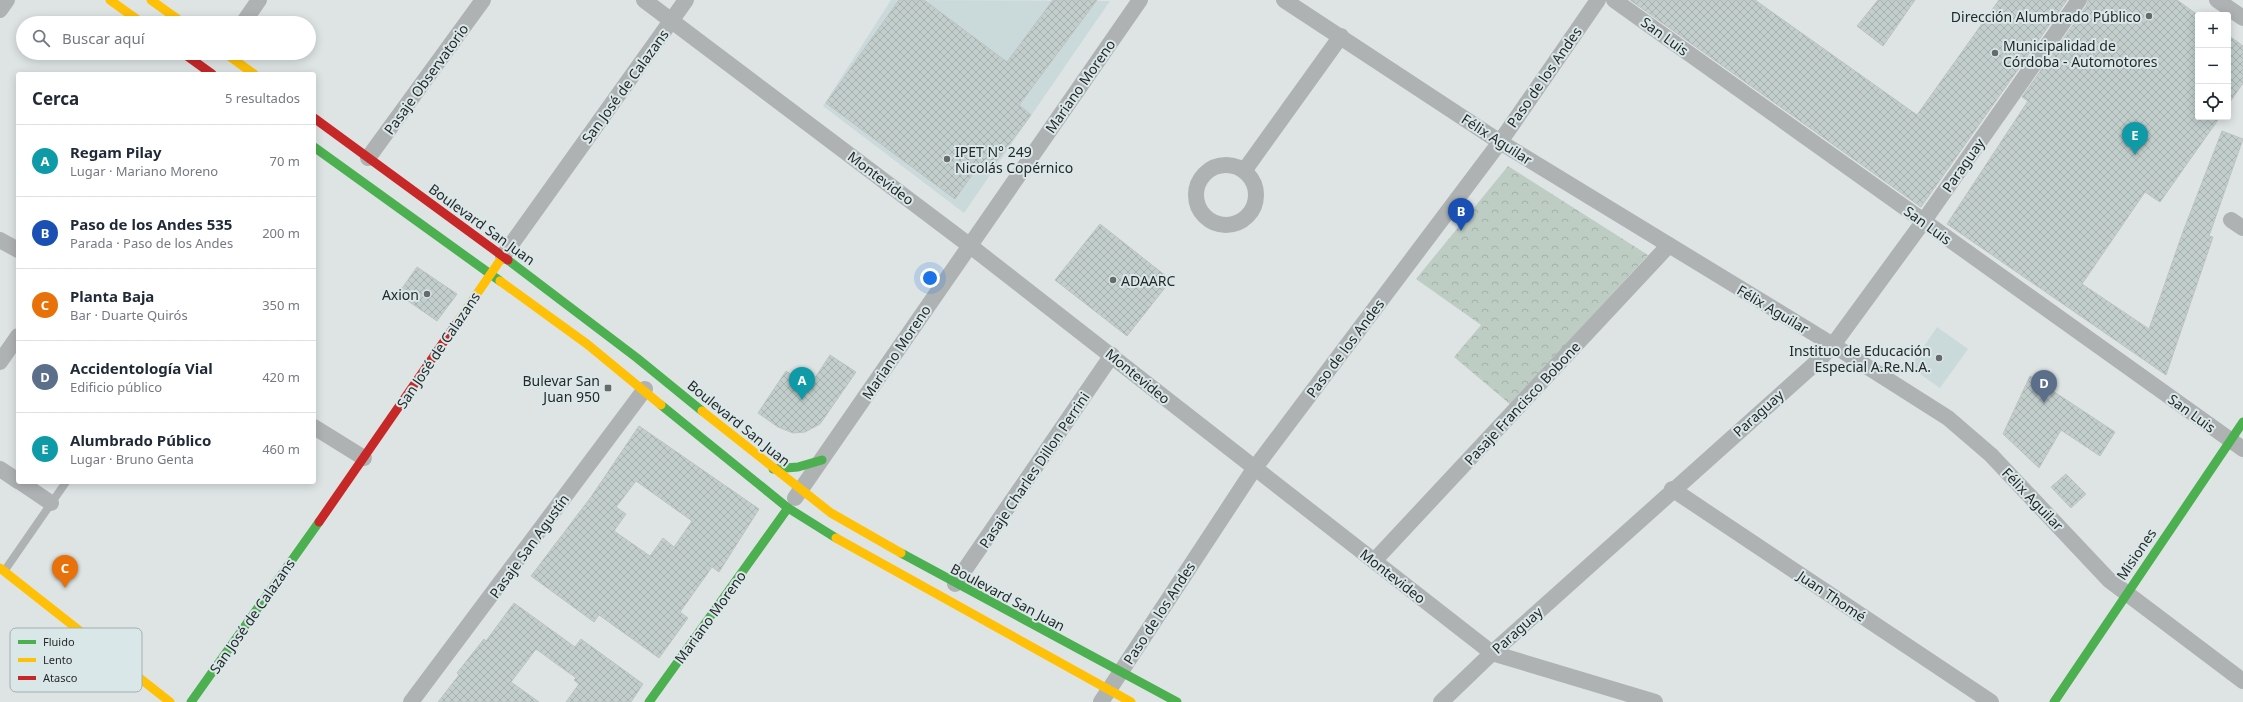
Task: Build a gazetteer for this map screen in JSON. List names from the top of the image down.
{
  "streets": {
    "main road": [
      "San José de Calazans",
      "Mariano Moreno",
      "Boulevard San Juan",
      "Misiones"
    ],
    "street": [
      "San Luis",
      "Paso de los Andes",
      "Pasaje Observatorio",
      "Félix Aguilar",
      "Paraguay",
      "Montevideo",
      "Pasaje Francisco Bobone",
      "Pasaje Charles Dillon Perrini",
      "Pasaje San Agustín",
      "Juan Thomé"
    ]
  },
  "crossings": [
    ["San Luis", "Paraguay"],
    ["San Luis", "Misiones"],
    ["Paso de los Andes", "Félix Aguilar"],
    ["Paso de los Andes", "Montevideo"],
    ["Paso de los Andes", "Boulevard San Juan"],
    ["Pasaje Observatorio", "Boulevard San Juan"],
    ["San José de Calazans", "Montevideo"],
    ["San José de Calazans", "Boulevard San Juan"],
    ["Mariano Moreno", "Montevideo"],
    ["Mariano Moreno", "Boulevard San Juan"],
    ["Félix Aguilar", "Paraguay"],
    ["Félix Aguilar", "Pasaje Francisco Bobone"],
    ["Félix Aguilar", "Misiones"],
    ["Paraguay", "Montevideo"],
    ["Paraguay", "Juan Thomé"],
    ["Montevideo", "Pasaje Francisco Bobone"],
    ["Montevideo", "Pasaje Charles Dillon Perrini"],
    ["Boulevard San Juan", "Pasaje Charles Dillon Perrini"]
  ],
  "places": {
    "other": [
      "Dirección Alumbrado Público",
      "Municipalidad de Córdoba - Automotores",
      "IPET N° 249 Nicolás Copérnico",
      "ADAARC",
      "Axion",
      "Instituo de Educación Especial A.Re.N.A."
    ],
    "transit": ["Bulevar San Juan 950"]
  },
  "legend": ["Fluido", "Lento", "Atasco"],
  "page": {
    "map_buttons": ["+", "−"],
    "search": "Buscar aquí",
    "heading": ["Cerca", "5 resultados"],
    "pins": [
      "E",
      "B",
      "A",
      "D",
      "C"
    ],
    "list": [
      {
        "mark": "A",
        "name": "Regam Pilay",
        "note": "Lugar · Mariano Moreno",
        "value": "70 m"
      },
      {
        "mark": "B",
        "name": "Paso de los Andes 535",
        "note": "Parada · Paso de los Andes",
        "value": "200 m"
      },
      {
        "mark": "C",
        "name": "Planta Baja",
        "note": "Bar · Duarte Quirós",
        "value": "350 m"
      },
      {
        "mark": "D",
        "name": "Accidentología Vial",
        "note": "Edificio público",
        "value": "420 m"
      },
      {
        "mark": "E",
        "name": "Alumbrado Público",
        "note": "Lugar · Bruno Genta",
        "value": "460 m"
      }
    ]
  }
}
